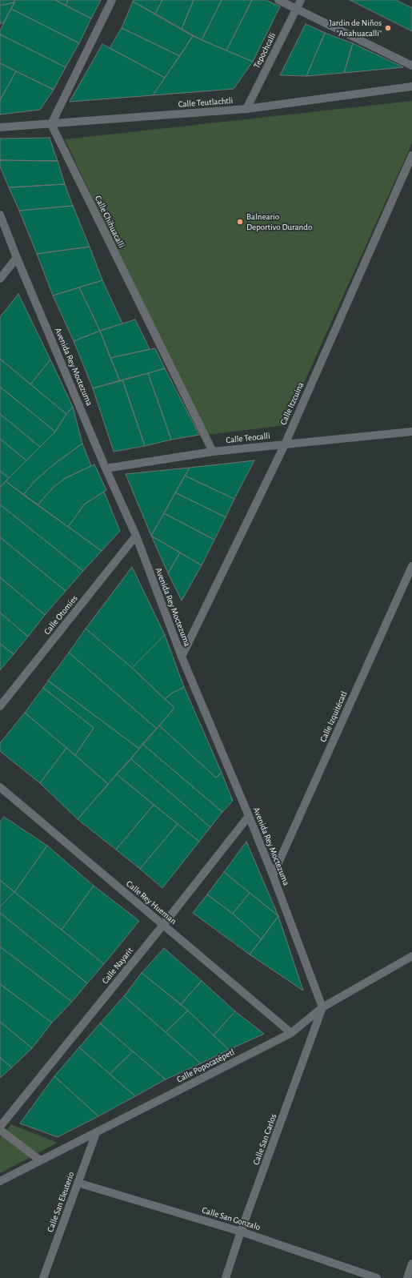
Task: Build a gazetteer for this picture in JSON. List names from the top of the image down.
{
  "streets": {
    "street": [
      "Tepochcalli",
      "Calle Teutlachtli",
      "Calle Chihuacalli",
      "Avenida Rey Moctezuma",
      "Calle Itzcuina",
      "Calle Teocalli",
      "Calle Otomíes",
      "Calle Izquitécatl",
      "Calle Rey Hueman",
      "Calle Nayarit",
      "Calle Popocatépetl",
      "Calle San Carlos",
      "Calle San Eleuterio",
      "Calle San Gonzalo"
    ]
  },
  "crossings": [
    ["Tepochcalli", "Calle Teutlachtli"],
    ["Calle Teutlachtli", "Calle Chihuacalli"],
    ["Calle Chihuacalli", "Calle Teocalli"],
    ["Avenida Rey Moctezuma", "Calle Itzcuina"],
    ["Avenida Rey Moctezuma", "Calle Teocalli"],
    ["Avenida Rey Moctezuma", "Calle Otomíes"],
    ["Avenida Rey Moctezuma", "Calle Izquitécatl"],
    ["Avenida Rey Moctezuma", "Calle Nayarit"],
    ["Avenida Rey Moctezuma", "Calle Popocatépetl"],
    ["Avenida Rey Moctezuma", "Calle San Carlos"],
    ["Calle Itzcuina", "Calle Teocalli"],
    ["Calle Rey Hueman", "Calle Nayarit"],
    ["Calle Rey Hueman", "Calle Popocatépetl"],
    ["Calle Popocatépetl", "Calle San Carlos"],
    ["Calle Popocatépetl", "Calle San Eleuterio"],
    ["Calle San Carlos", "Calle San Gonzalo"],
    ["Calle San Eleuterio", "Calle San Gonzalo"]
  ],
  "places": ["Jardin de Niños \"Anahuacalli\"", "Balneario Deportivo Durando"]
}
